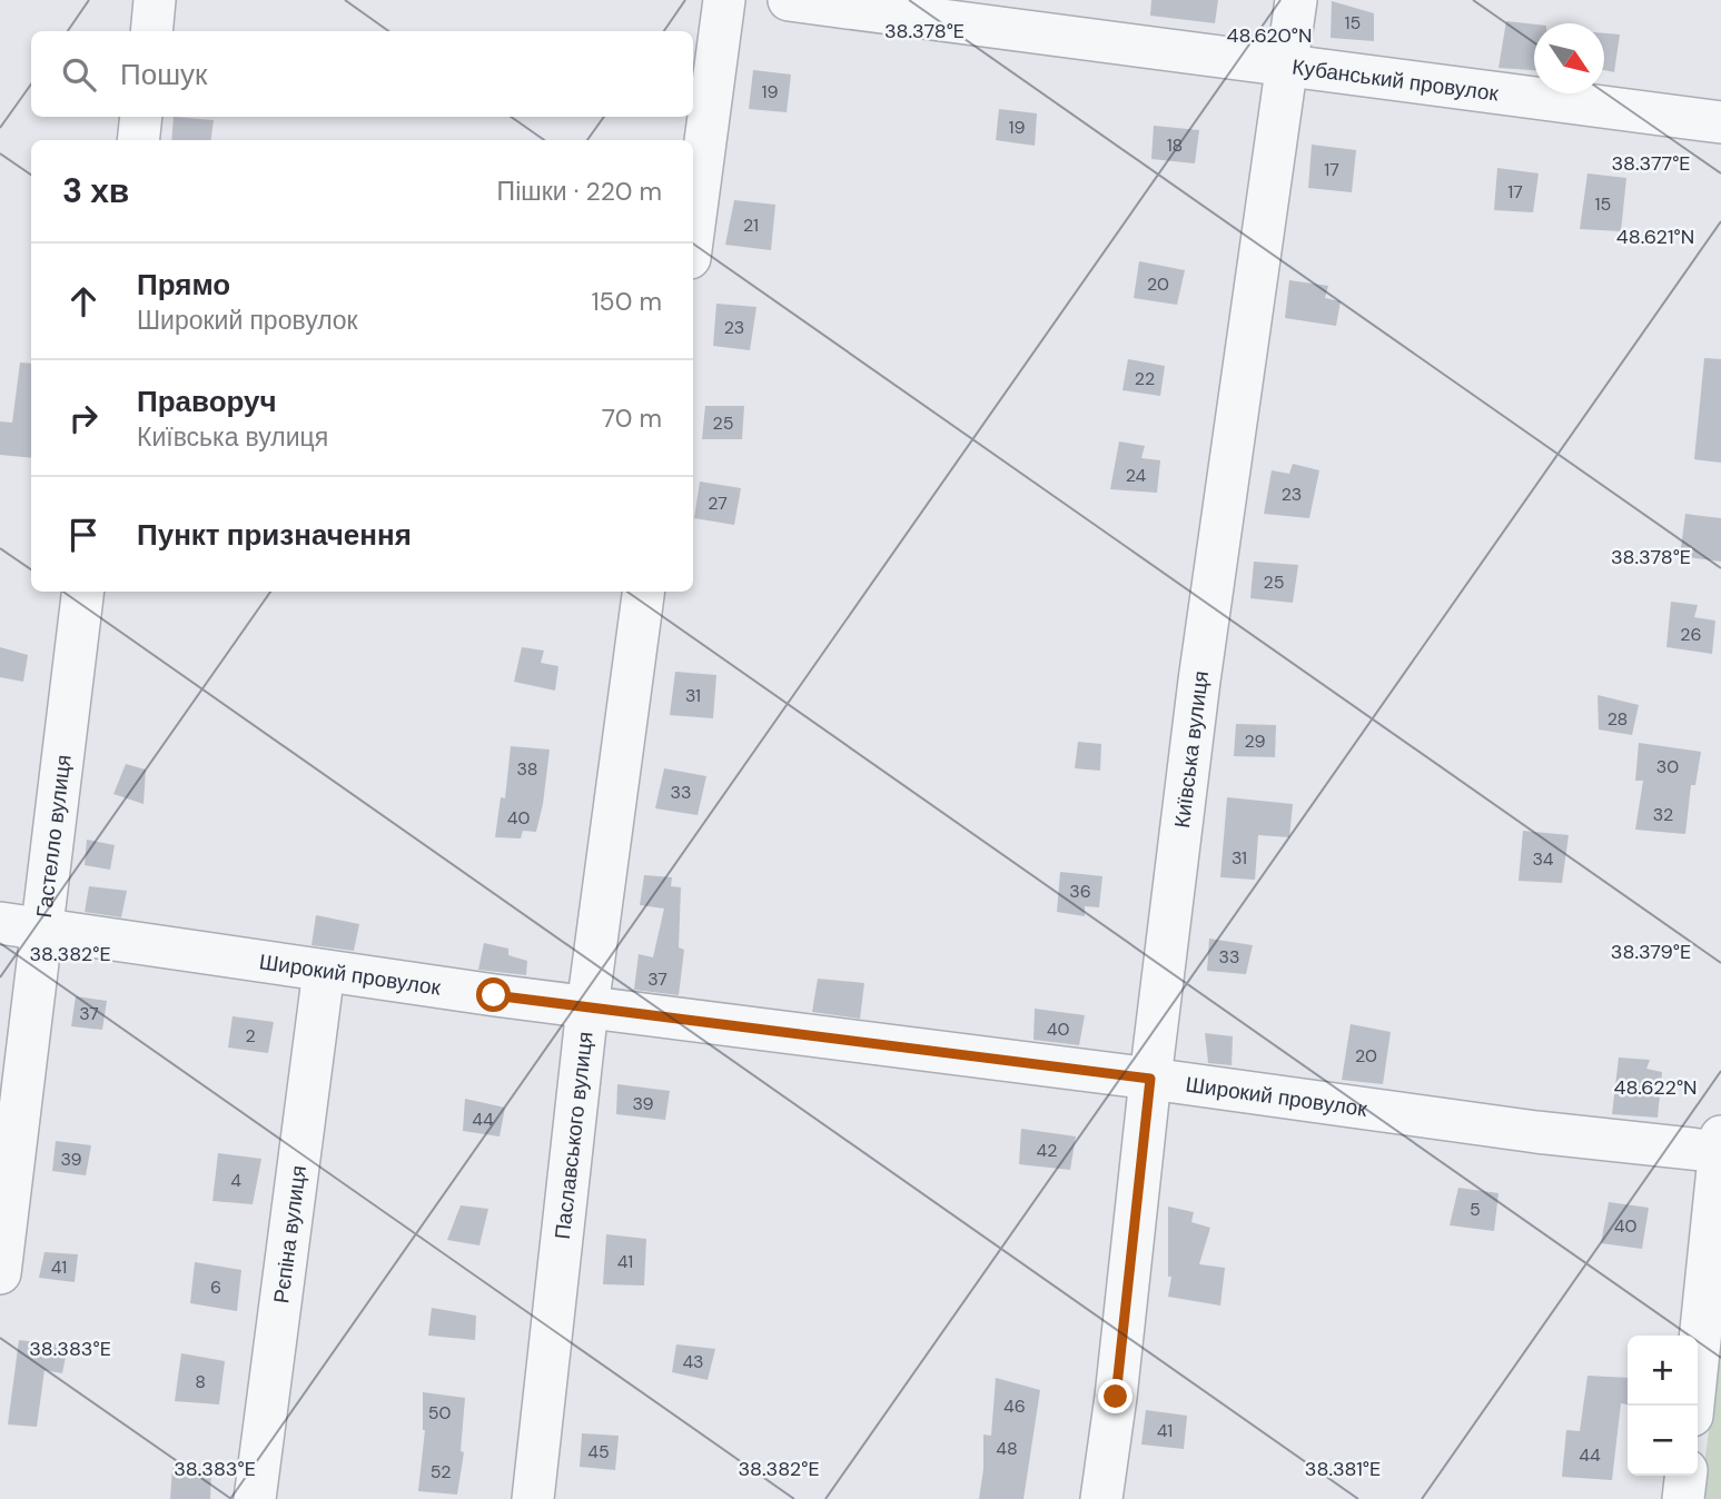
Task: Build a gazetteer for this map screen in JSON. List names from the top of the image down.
{
  "streets": {
    "street": [
      "Кубанський провулок",
      "Київська вулиця",
      "Гастелло вулиця",
      "Широкий провулок",
      "Паславського вулиця",
      "Рєпіна вулиця"
    ]
  },
  "crossings": [
    ["Кубанський провулок", "Київська вулиця"],
    ["Київська вулиця", "Широкий провулок"],
    ["Гастелло вулиця", "Широкий провулок"],
    ["Широкий провулок", "Паславського вулиця"],
    ["Широкий провулок", "Рєпіна вулиця"]
  ],
  "house_numbers": [
    "15",
    "19",
    "19",
    "18",
    "17",
    "17",
    "15",
    "21",
    "20",
    "23",
    "22",
    "25",
    "24",
    "23",
    "27",
    "25",
    "26",
    "31",
    "28",
    "29",
    "30",
    "38",
    "33",
    "32",
    "40",
    "31",
    "34",
    "36",
    "33",
    "37",
    "37",
    "40",
    "2",
    "20",
    "39",
    "44",
    "42",
    "39",
    "4",
    "5",
    "40",
    "41",
    "41",
    "6",
    "43",
    "8",
    "46",
    "50",
    "41",
    "48",
    "45",
    "44",
    "52"
  ],
  "north": "bottom right",
  "page": {
    "search": "Пошук",
    "heading": ["3 хв", "Пішки · 220 m"],
    "list": [
      ["Прямо", "Широкий провулок", "150 m"],
      ["Праворуч", "Київська вулиця", "70 m"],
      "Пункт призначення"
    ],
    "map_buttons": ["+", "−"]
  },
  "coordinates": [
    "38.378°E",
    "48.620°N",
    "38.377°E",
    "48.621°N",
    "38.379°E",
    "38.382°E",
    "48.622°N",
    "38.383°E",
    "38.381°E"
  ]
}
